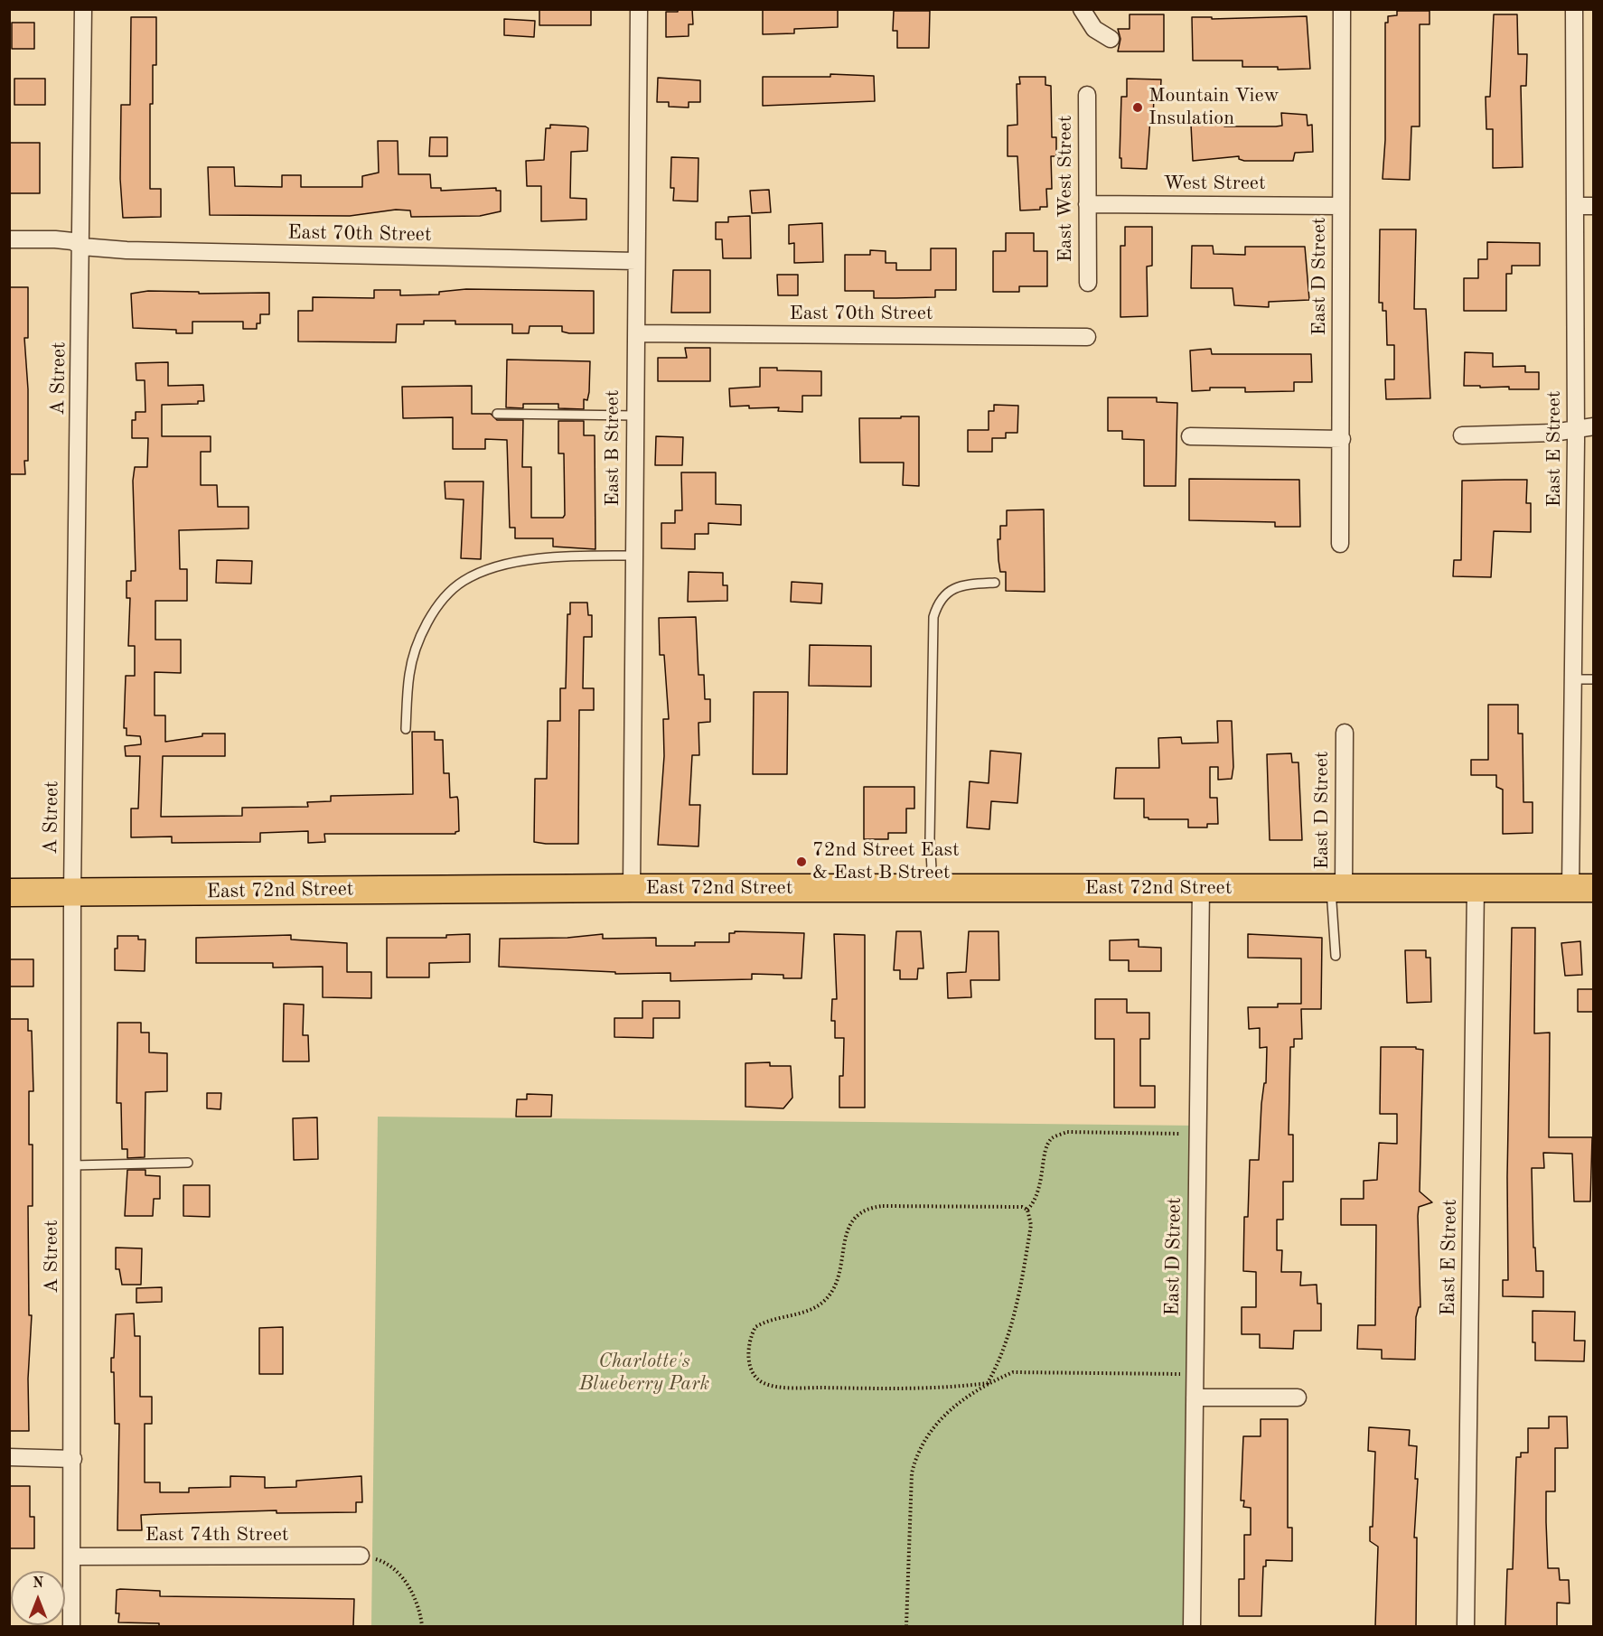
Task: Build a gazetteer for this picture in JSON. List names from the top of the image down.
{
  "streets": {
    "main road": ["East 72nd Street"],
    "street": [
      "West Street",
      "East West Street",
      "East 70th Street",
      "East D Street",
      "A Street",
      "East B Street",
      "East E Street",
      "East 74th Street"
    ]
  },
  "crossings": [
    ["West Street", "East West Street"],
    ["West Street", "East D Street"],
    ["East 70th Street", "A Street"],
    ["East 70th Street", "East B Street"],
    ["East D Street", "East 72nd Street"],
    ["A Street", "East 72nd Street"],
    ["A Street", "East 74th Street"],
    ["East B Street", "East 72nd Street"],
    ["East E Street", "East 72nd Street"]
  ],
  "parks": ["Charlotte's Blueberry Park"],
  "places": ["Mountain View Insulation", "72nd Street East & East B Street"],
  "north": "top"
}
